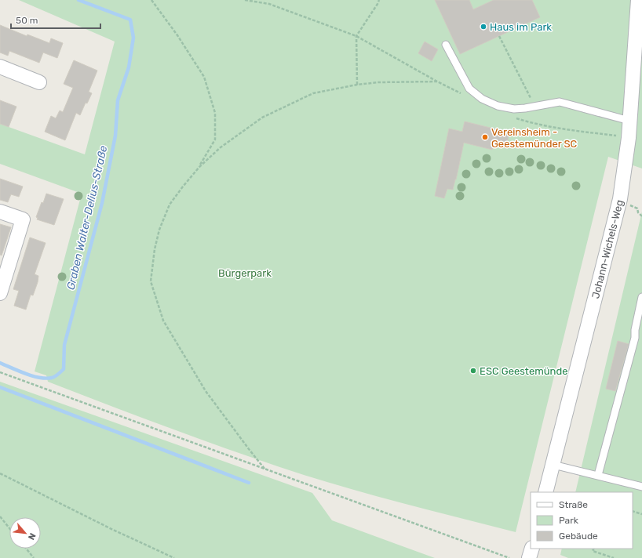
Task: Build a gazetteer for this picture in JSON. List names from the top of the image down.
{
  "streets": {
    "street": ["Johann-Wichels-Weg"]
  },
  "water": ["Graben Walter-Delius-Straße"],
  "parks": ["Bürgerpark"],
  "places": ["Haus im Park", "Vereinsheim - Geestemünder SC", "ESC Geestemünde"],
  "legend": ["Straße", "Park", "Gebäude"],
  "scale_bar": "50 m",
  "north": "bottom right"
}
